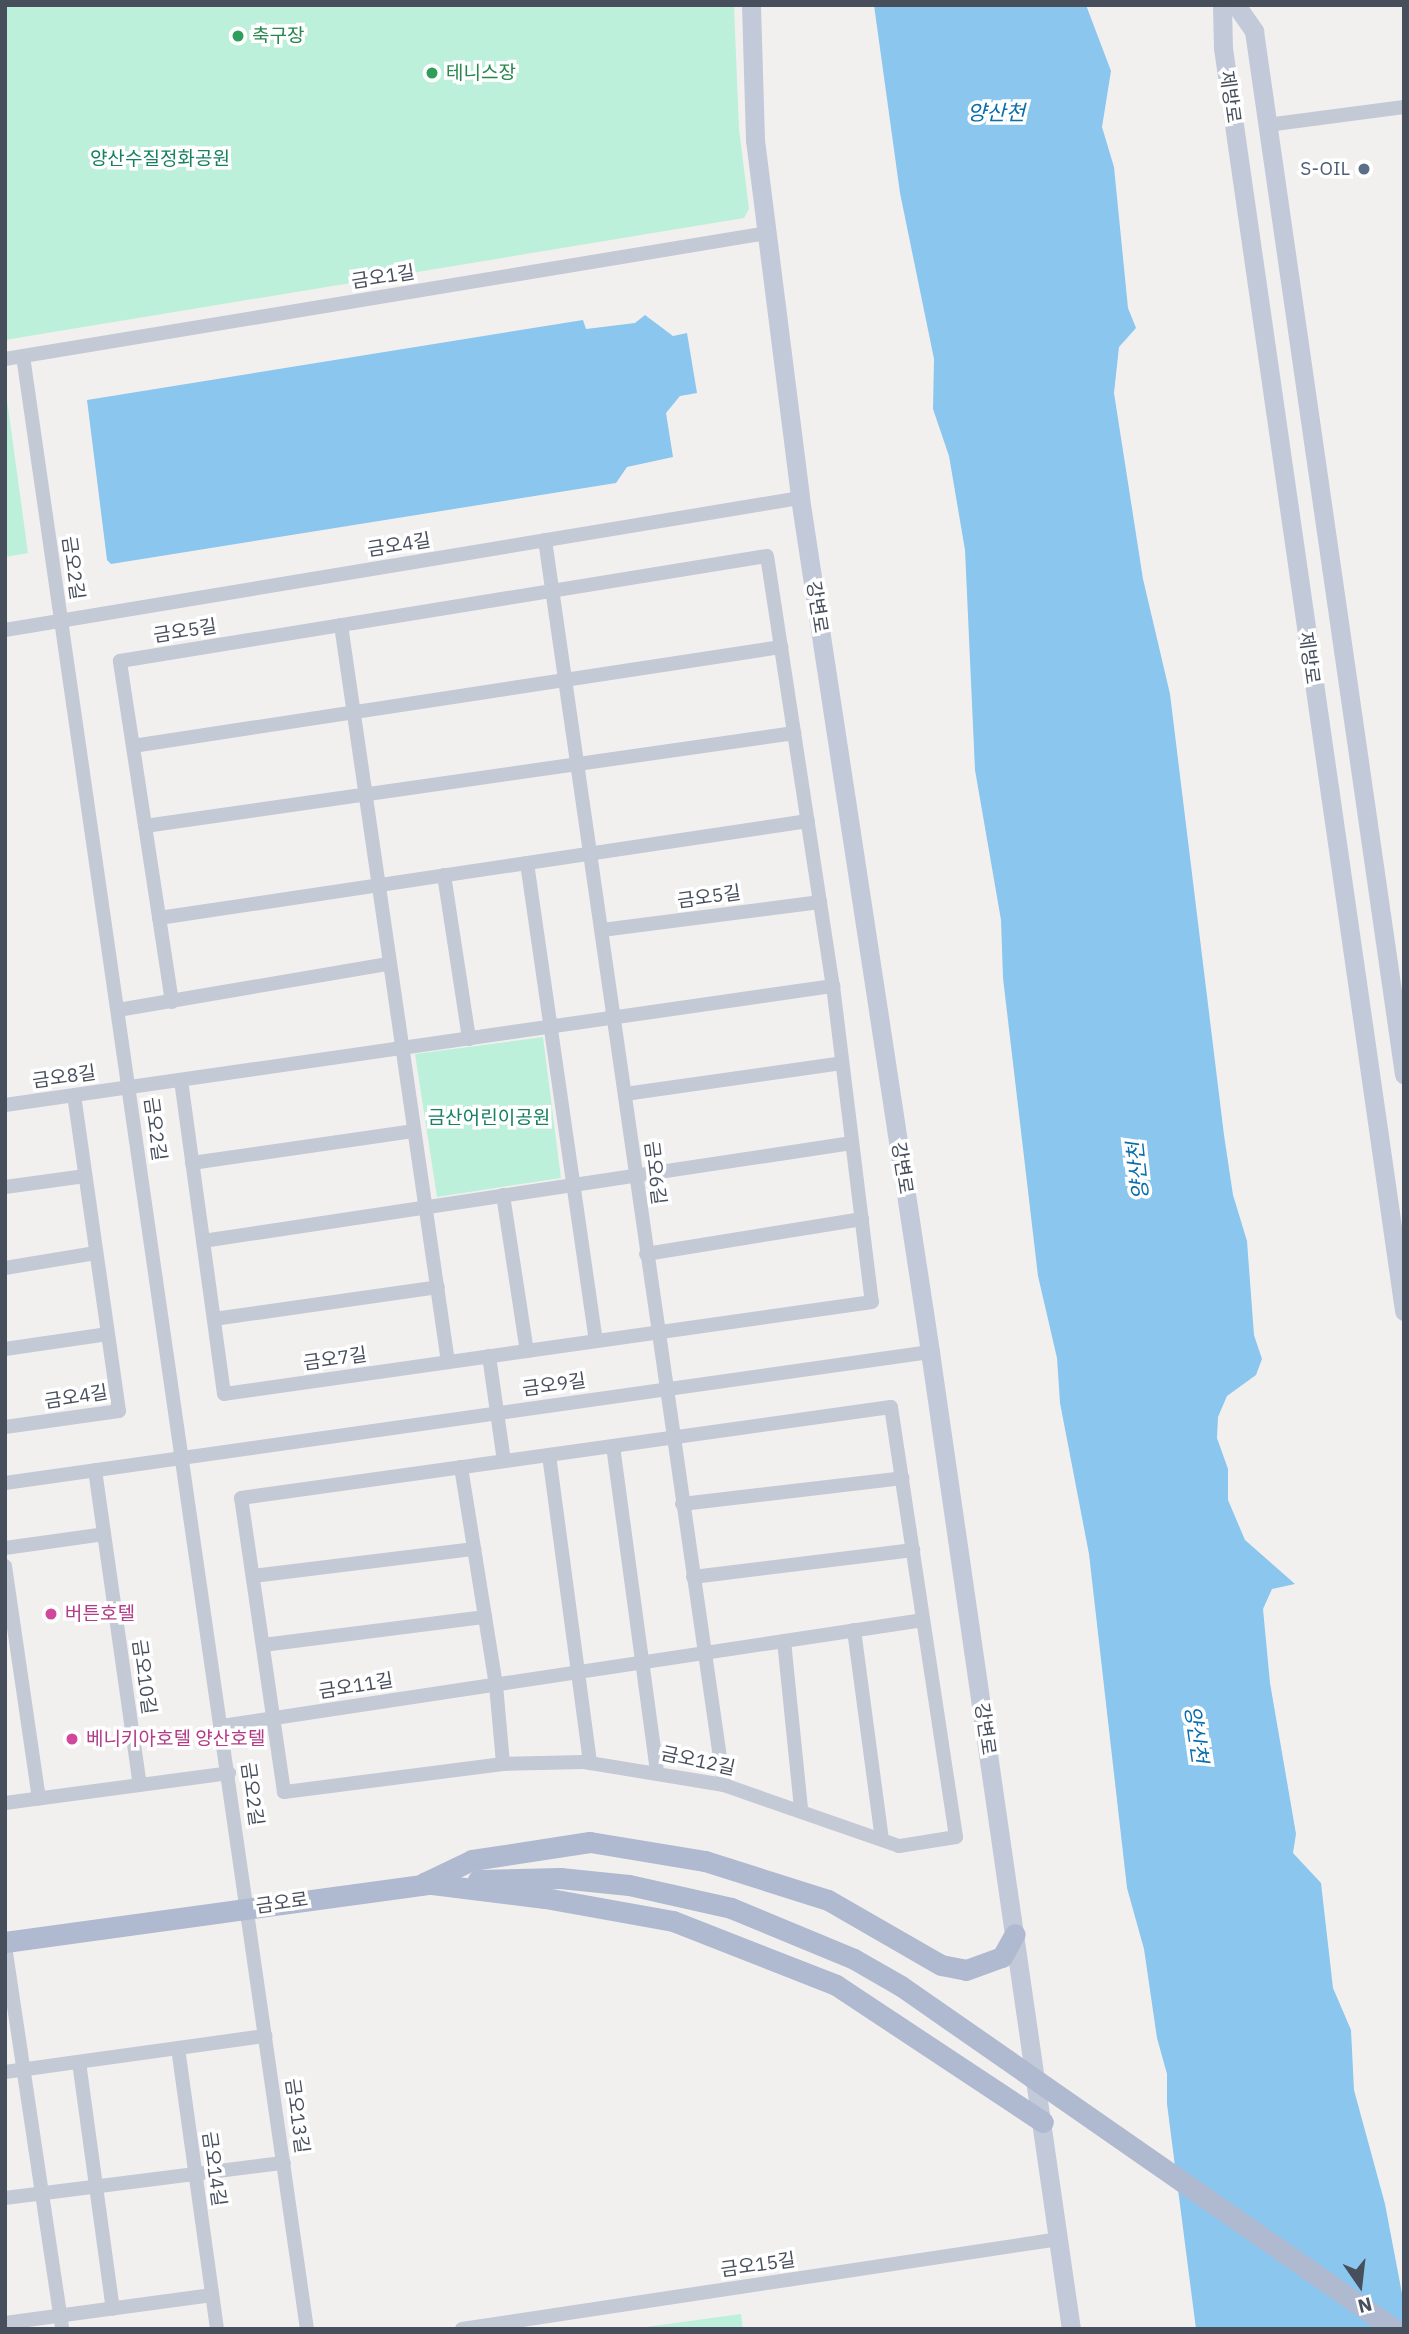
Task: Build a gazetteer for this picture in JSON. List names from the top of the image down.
{
  "streets": {
    "main road": ["금오로"],
    "street": [
      "제방로",
      "금오1길",
      "금오4길",
      "금오2길",
      "강변로",
      "금오5길",
      "금오8길",
      "금오6길",
      "금오7길",
      "금오9길",
      "금오10길",
      "금오11길",
      "금오12길",
      "금오13길",
      "금오14길",
      "금오15길"
    ]
  },
  "crossings": [
    ["금오1길", "금오2길"],
    ["금오1길", "강변로"],
    ["금오4길", "금오2길"],
    ["금오4길", "강변로"],
    ["금오4길", "금오8길"],
    ["금오2길", "금오8길"],
    ["금오2길", "금오9길"],
    ["금오2길", "금오11길"],
    ["금오2길", "금오로"],
    ["금오2길", "금오13길"],
    ["강변로", "금오9길"],
    ["강변로", "금오15길"],
    ["금오5길", "금오7길"],
    ["금오6길", "금오7길"],
    ["금오6길", "금오9길"],
    ["금오6길", "금오12길"],
    ["금오11길", "금오12길"],
    ["금오로", "금오13길"]
  ],
  "water": ["양산천"],
  "parks": ["양산수질정화공원", "금산어린이공원"],
  "places": [
    "축구장",
    "테니스장",
    "S-OIL",
    "버튼호텔",
    "베니키아호텔 양산호텔"
  ],
  "north": "bottom"
}
